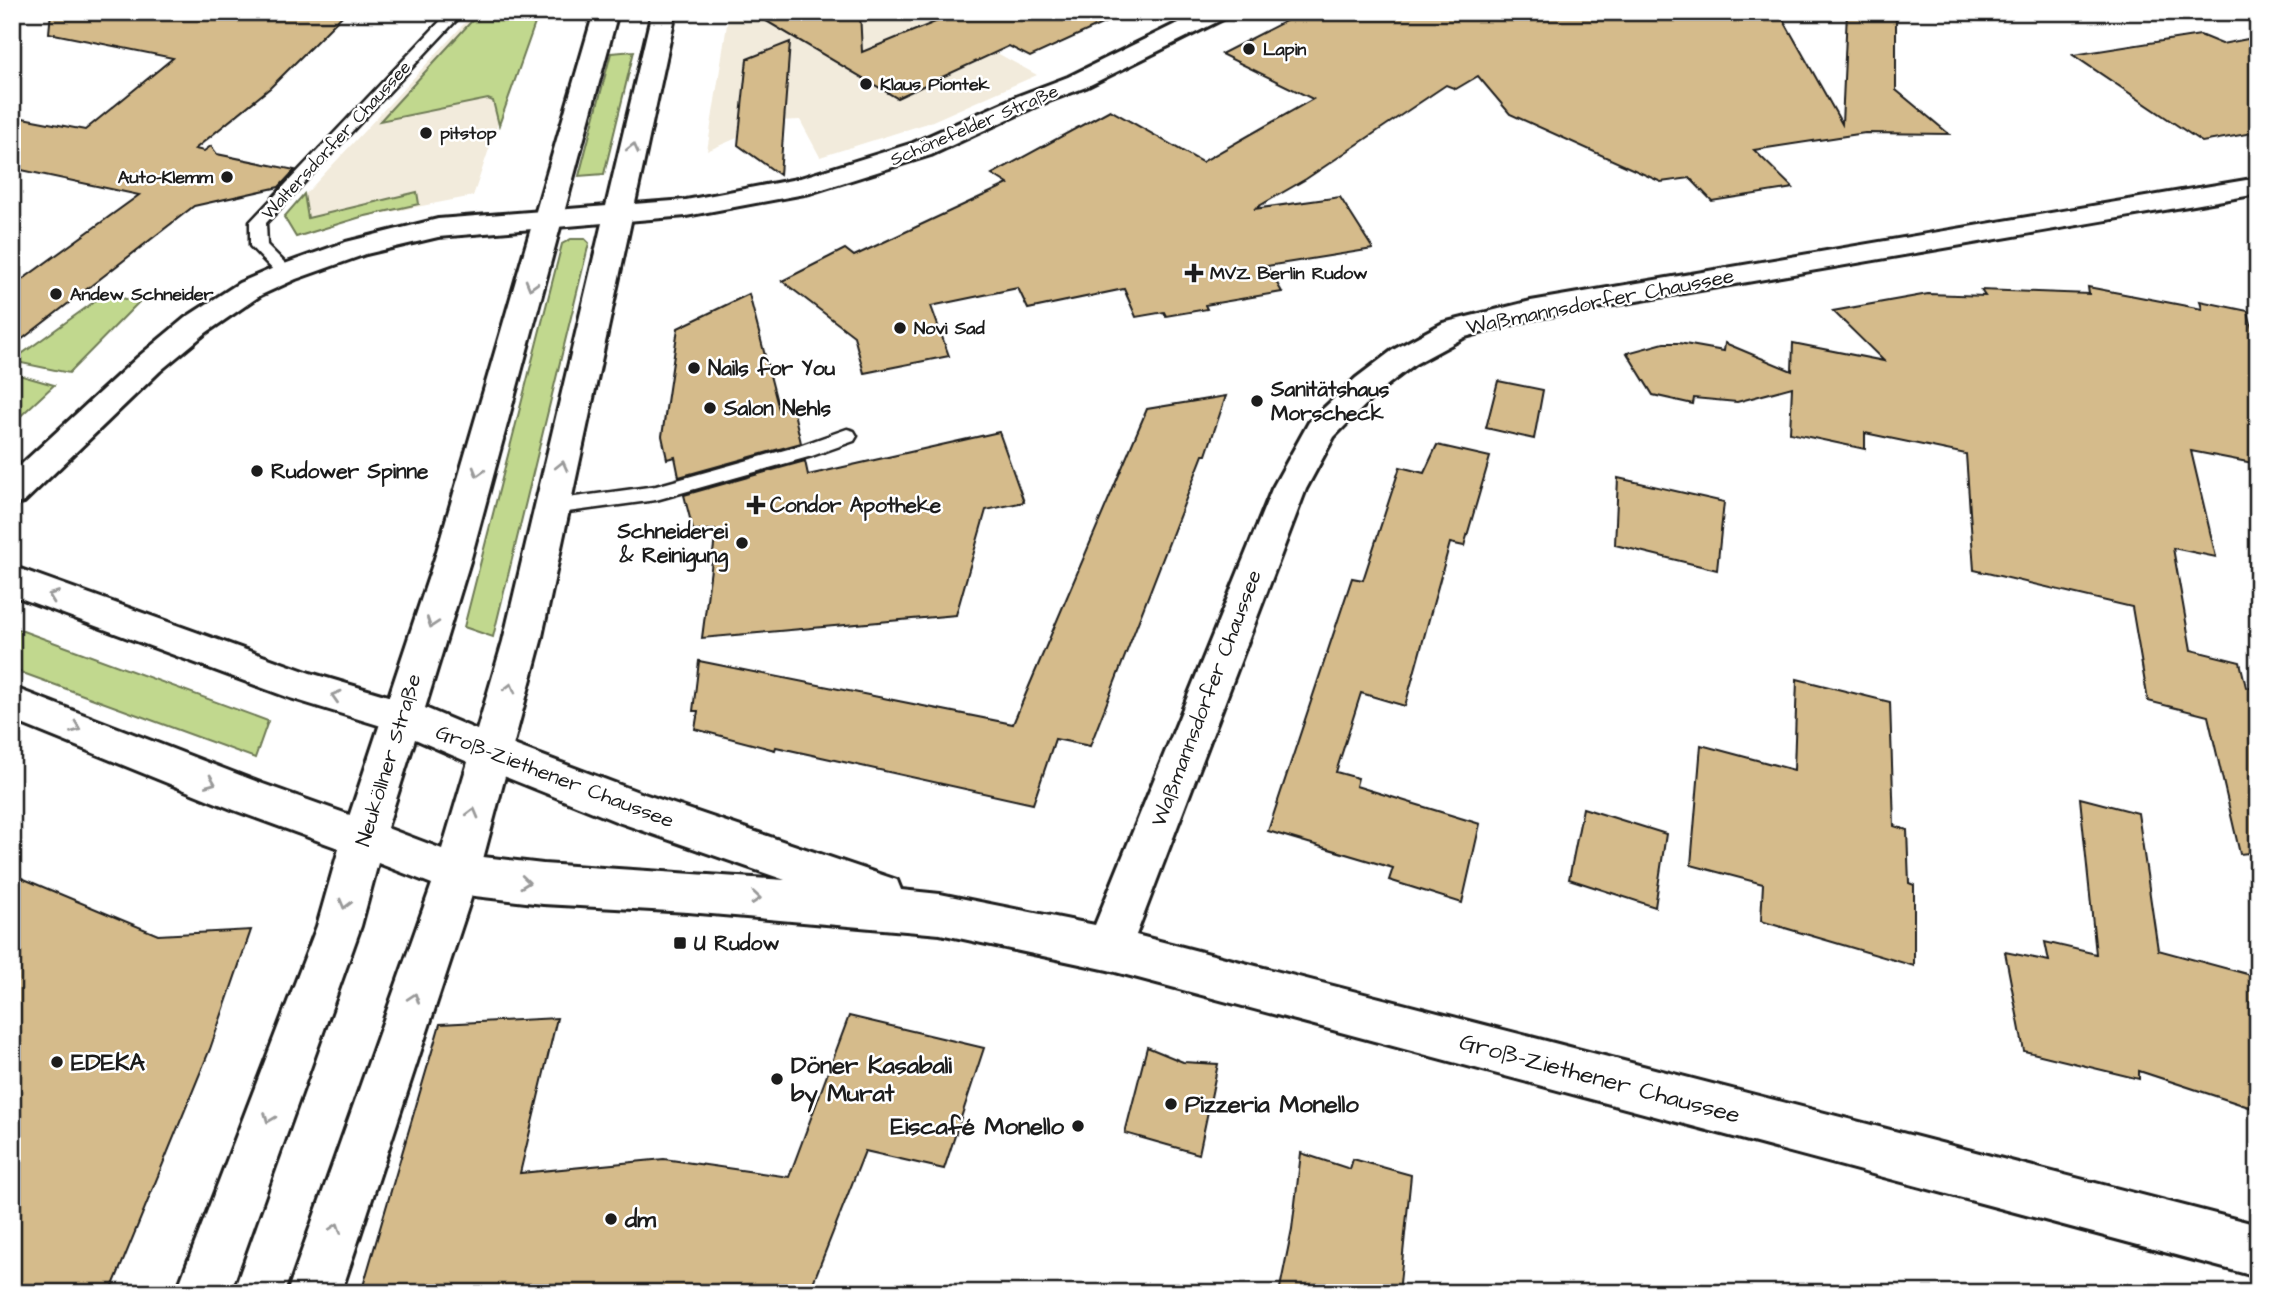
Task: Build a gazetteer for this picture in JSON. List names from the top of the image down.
{
  "streets": {
    "street": [
      "Schönefelder Straße",
      "Waßmannsdorfer Chaussee",
      "Neuköllner Straße",
      "Groß-Ziethener Chaussee"
    ],
    "lane": ["Waltersdorfer Chaussee"]
  },
  "crossings": [
    ["Schönefelder Straße", "Neuköllner Straße"],
    ["Waßmannsdorfer Chaussee", "Groß-Ziethener Chaussee"],
    ["Neuköllner Straße", "Groß-Ziethener Chaussee"]
  ],
  "places": {
    "other": [
      "Lapin",
      "Klaus Piontek",
      "pitstop",
      "Auto-Klemm",
      "Andew Schneider",
      "Novi Sad",
      "Nails for You",
      "Sanitätshaus Morscheck",
      "Salon Nehls",
      "Rudower Spinne",
      "Schneiderei & Reinigung",
      "EDEKA",
      "Döner Kasabali by Murat",
      "Pizzeria Monello",
      "Eiscafé Monello",
      "dm"
    ],
    "health": ["MVZ Berlin Rudow", "Condor Apotheke"],
    "transit": ["U Rudow"]
  }
}
